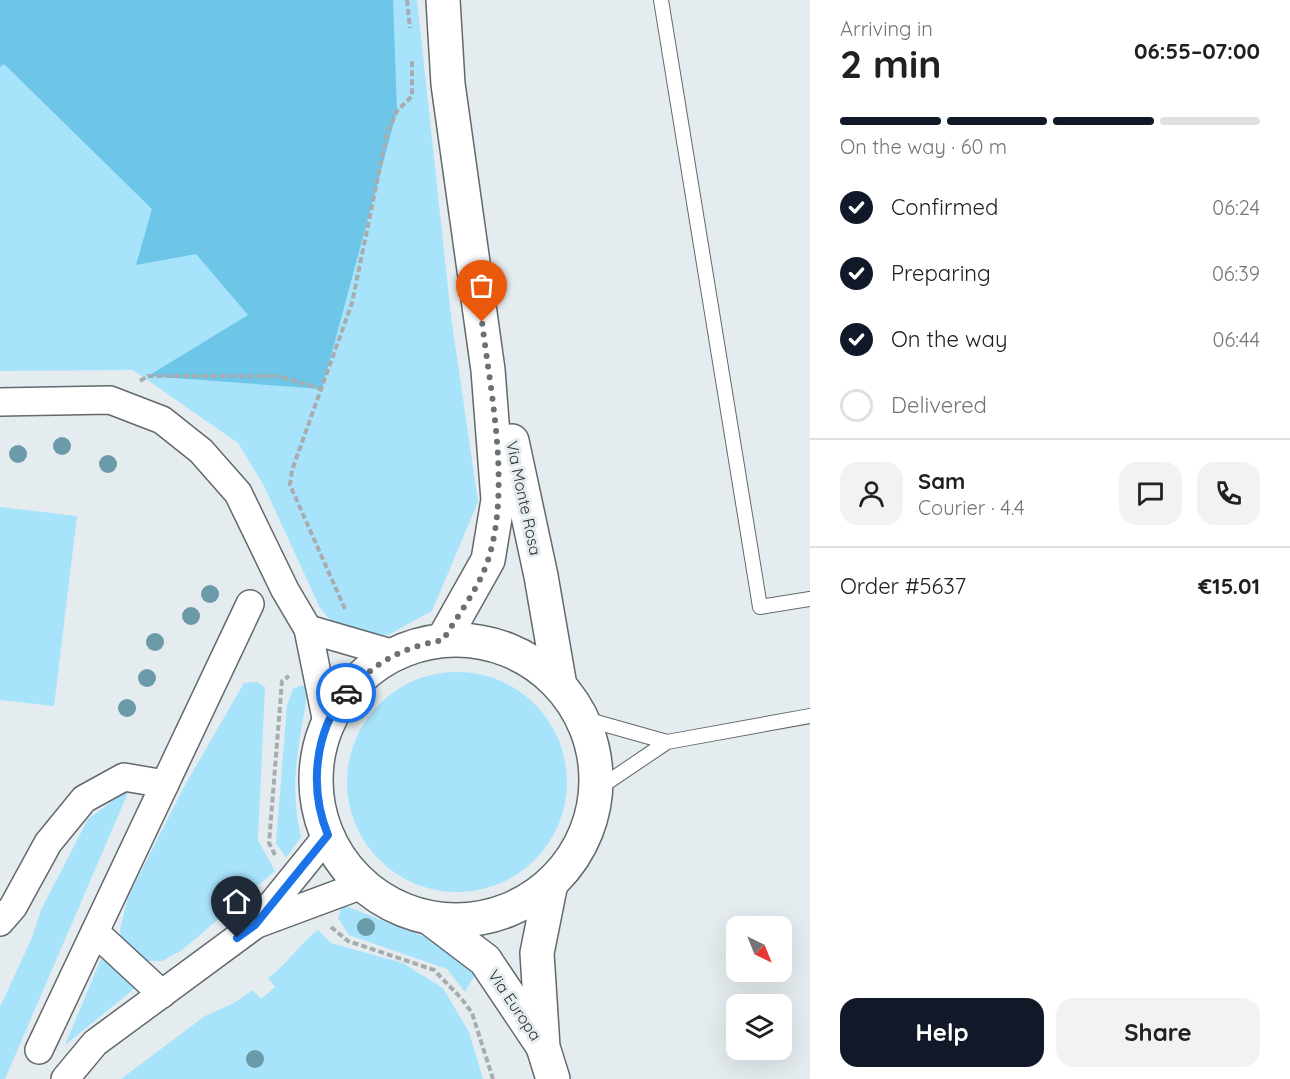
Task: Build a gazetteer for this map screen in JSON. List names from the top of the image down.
{
  "streets": {
    "main road": ["Via Monte Rosa", "Via Europa"]
  },
  "north": "bottom right",
  "page": {
    "heading": ["2 min", "Arriving in", "06:55–07:00"],
    "panel": [
      "Sam",
      "Courier · 4.4",
      "Order #5637",
      "€15.01"
    ],
    "bar": "On the way · 60 m",
    "list": [
      ["Confirmed", "06:24"],
      ["Preparing", "06:39"],
      ["On the way", "06:44"],
      "Delivered"
    ],
    "buttons": ["Help", "Share"]
  }
}
